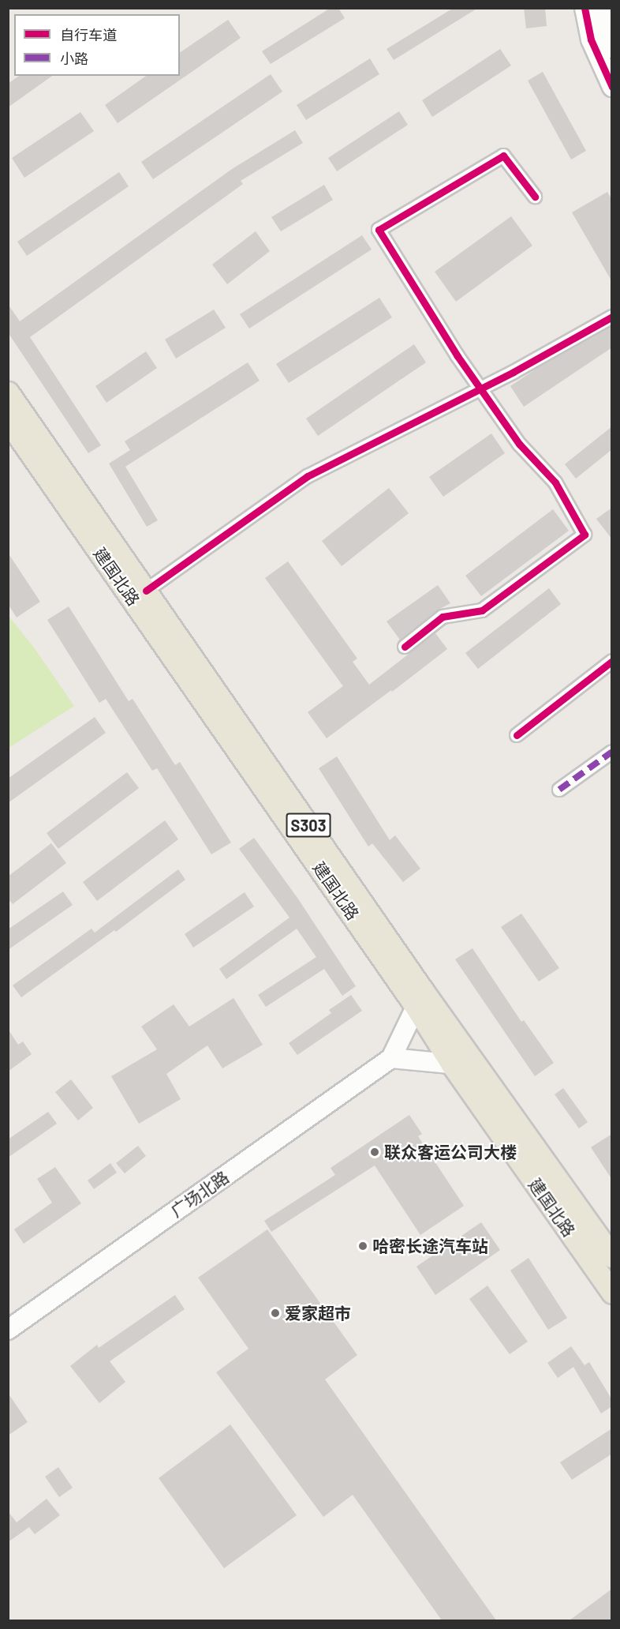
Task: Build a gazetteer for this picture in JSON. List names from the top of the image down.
{
  "streets": {
    "main road": ["建国北路", "S303", "广场北路"]
  },
  "places": ["联众客运公司大楼", "哈密长途汽车站", "爱家超市"],
  "legend": ["自行车道", "小路"]
}
